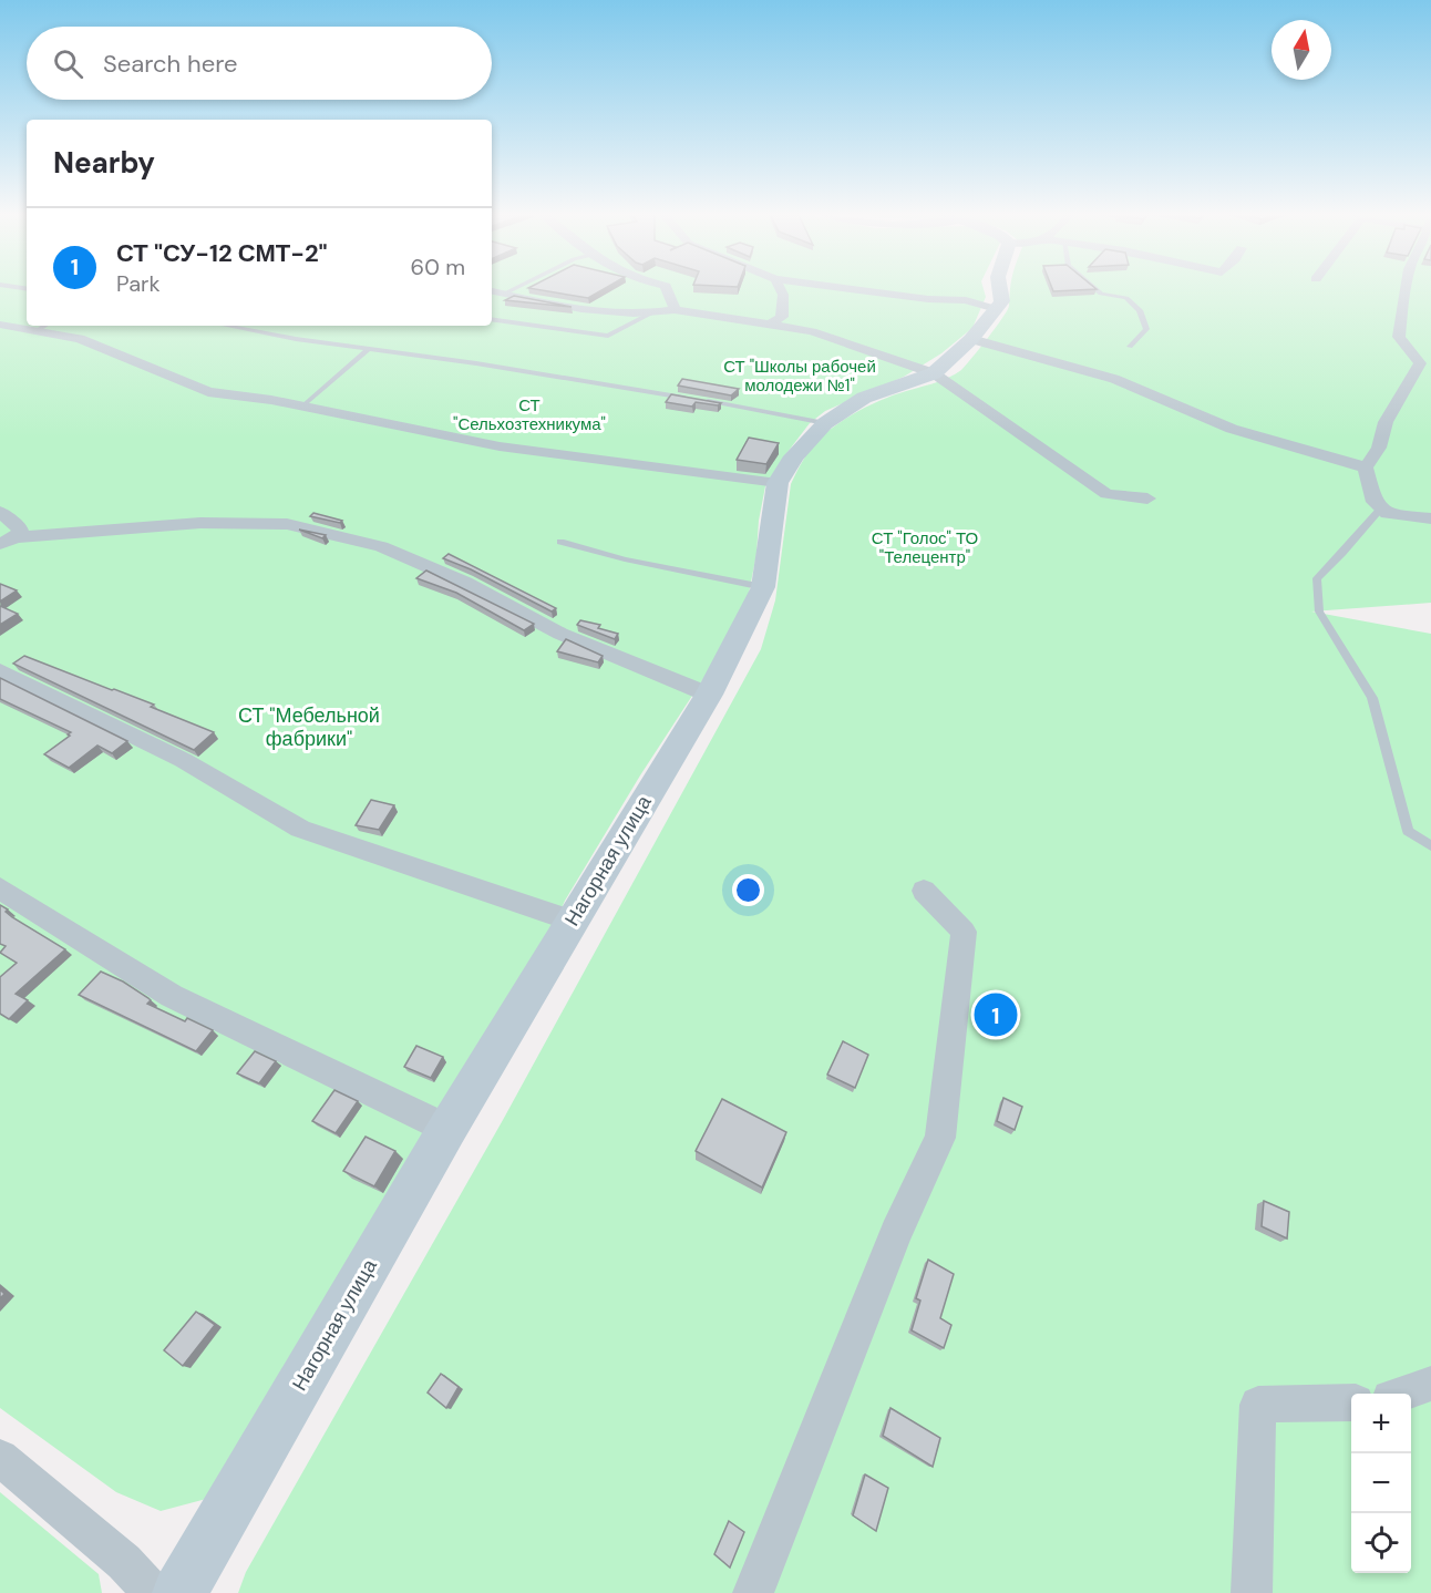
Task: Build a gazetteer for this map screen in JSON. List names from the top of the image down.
{
  "streets": {
    "street": ["Нагорная улица"]
  },
  "parks": [
    "СТ \"Школы рабочей молодежи №1\"",
    "СТ \"Сельхозтехникума\"",
    "СТ \"Голос\" ТО \"Телецентр\"",
    "СТ \"Мебельной фабрики\""
  ],
  "north": "top",
  "page": {
    "search": "Search here",
    "heading": "Nearby",
    "list": [
      {
        "mark": "1",
        "name": "СТ \"СУ-12 СМТ-2\"",
        "note": "Park",
        "value": "60 m"
      }
    ],
    "pins": "1",
    "map_buttons": ["+", "−"]
  }
}
